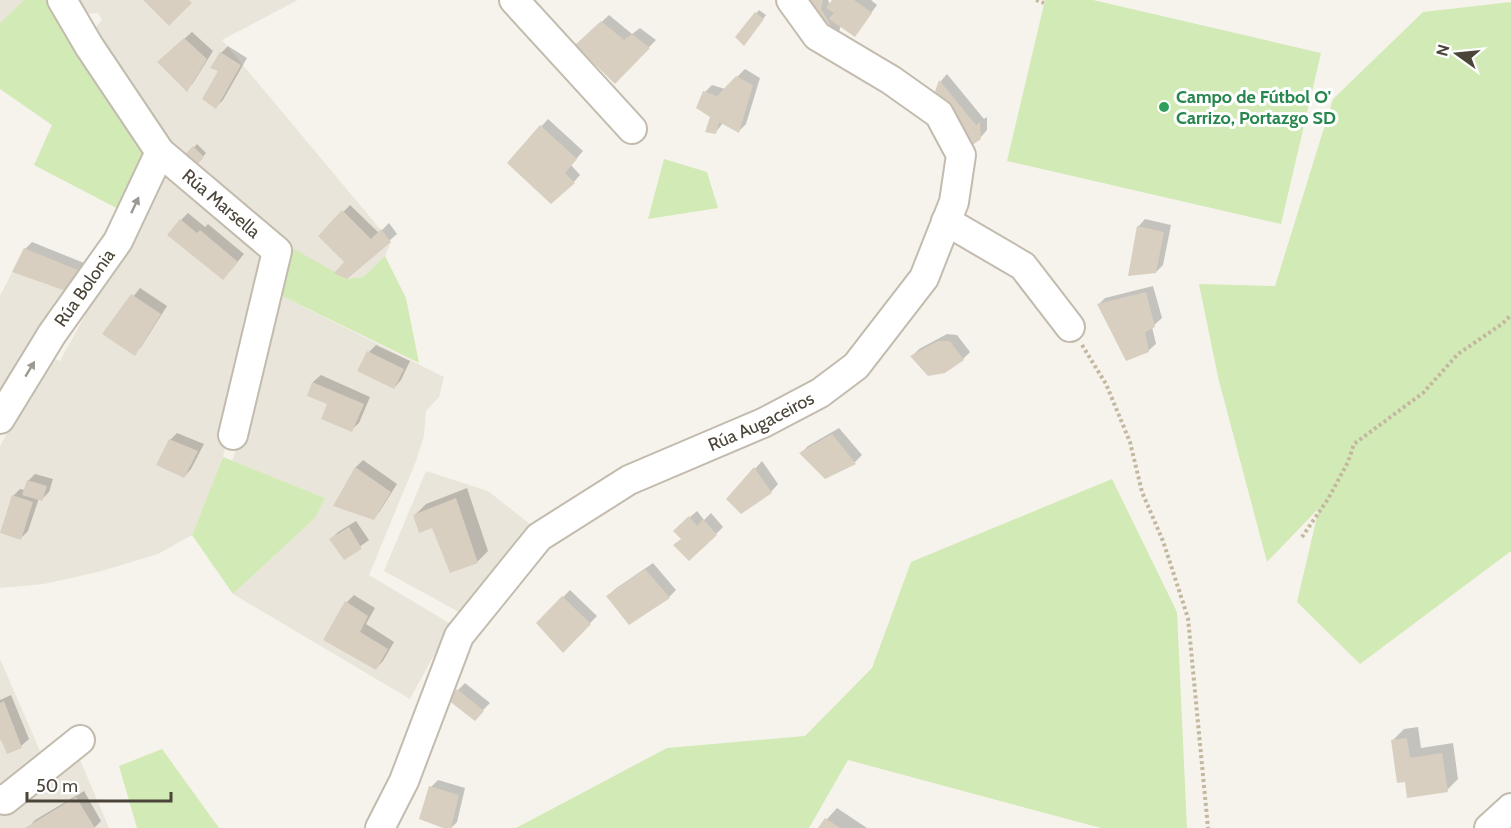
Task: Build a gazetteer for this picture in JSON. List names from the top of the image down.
{
  "streets": {
    "street": ["Rúa Marsella", "Rúa Bolonia", "Rúa Augaceiros"]
  },
  "crossings": [
    ["Rúa Marsella", "Rúa Bolonia"]
  ],
  "one_way": ["Rúa Bolonia"],
  "places": ["Campo de Fútbol O' Carrizo, Portazgo SD"],
  "scale_bar": "50 m",
  "north": "left"
}
